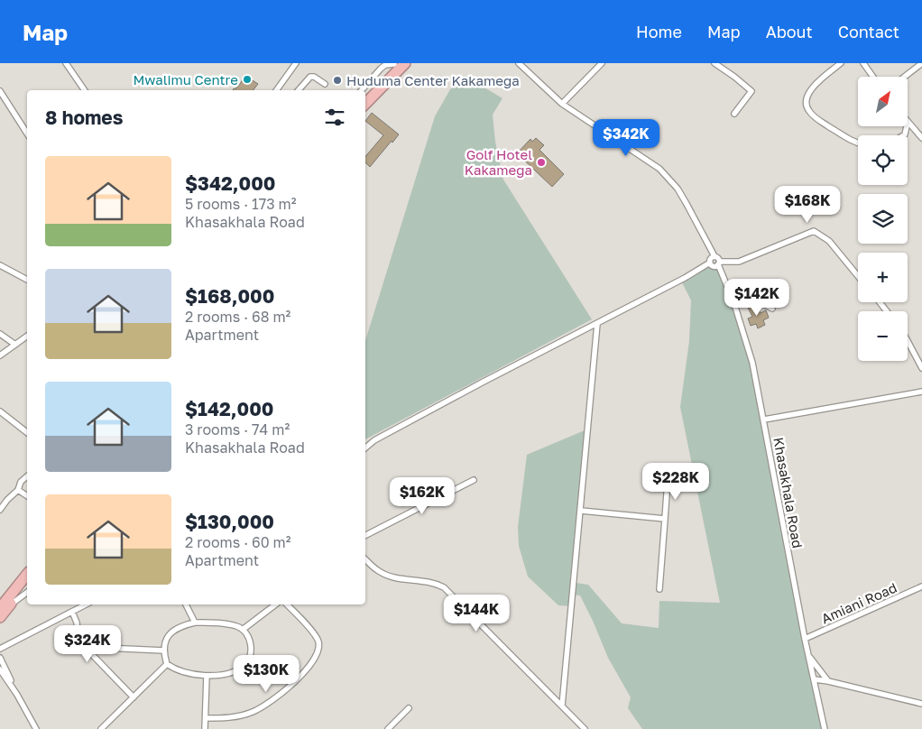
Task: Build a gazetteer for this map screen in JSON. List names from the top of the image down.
{
  "streets": {
    "street": ["Khasakhala Road", "Amiani Road"]
  },
  "crossings": [
    ["Khasakhala Road", "Amiani Road"]
  ],
  "places": ["Mwalimu Centre", "Huduma Center Kakamega", "Golf Hotel Kakamega"],
  "north": "top right",
  "page": {
    "header": "Map",
    "nav": [
      "Home",
      "Map",
      "About",
      "Contact"
    ],
    "map_buttons": ["+", "−"],
    "heading": "8 homes",
    "price": [
      "$342K",
      "$168K",
      "$142K",
      "$228K",
      "$162K",
      "$144K",
      "$324K",
      "$130K"
    ],
    "list": [
      {
        "name": "$342,000",
        "note": "5 rooms · 173 m² · Khasakhala Road"
      },
      {
        "name": "$168,000",
        "note": "2 rooms · 68 m² · Apartment"
      },
      {
        "name": "$142,000",
        "note": "3 rooms · 74 m² · Khasakhala Road"
      },
      {
        "name": "$130,000",
        "note": "2 rooms · 60 m² · Apartment"
      }
    ]
  }
}
